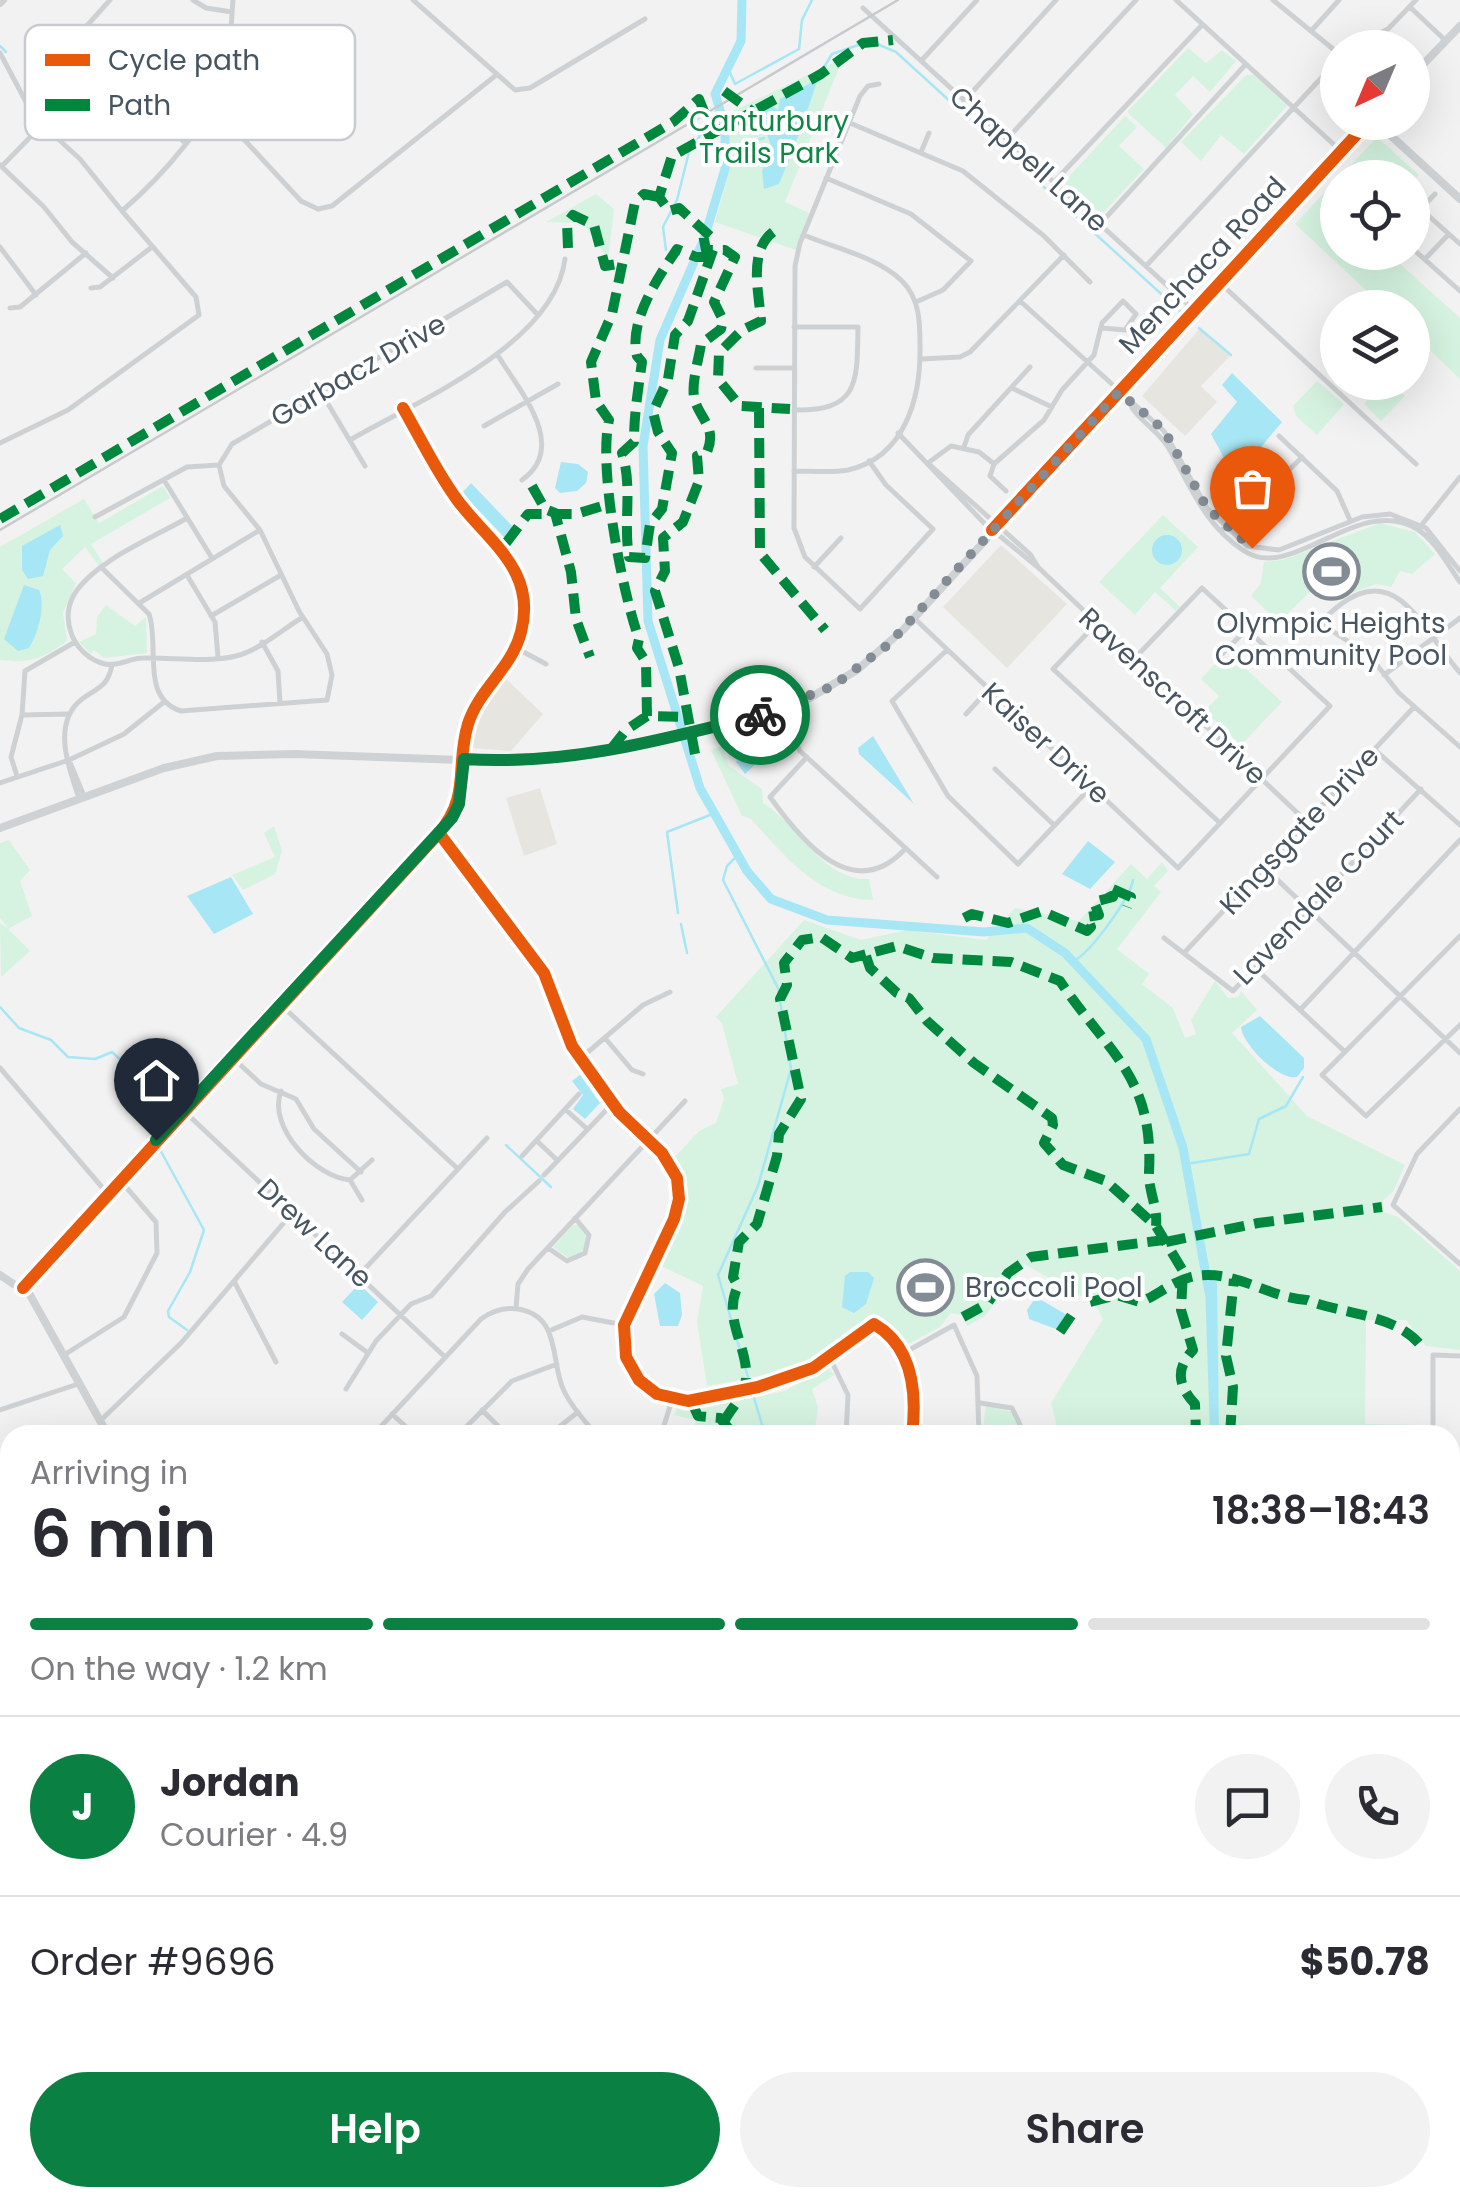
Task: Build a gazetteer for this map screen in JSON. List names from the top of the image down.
{
  "streets": {
    "main road": ["Menchaca Road"],
    "street": [
      "Chappell Lane",
      "Garbacz Drive",
      "Ravenscroft Drive",
      "Kaiser Drive",
      "Kingsgate Drive",
      "Lavendale Court",
      "Drew Lane"
    ]
  },
  "crossings": [
    ["Chappell Lane", "Menchaca Road"],
    ["Menchaca Road", "Ravenscroft Drive"],
    ["Menchaca Road", "Kaiser Drive"],
    ["Ravenscroft Drive", "Kingsgate Drive"],
    ["Kingsgate Drive", "Lavendale Court"]
  ],
  "parks": ["Canturbury Trails Park"],
  "places": {
    "sports": ["Olympic Heights Community Pool", "Broccoli Pool"]
  },
  "legend": ["Cycle path", "Path"],
  "north": "bottom left",
  "page": {
    "heading": ["6 min", "Arriving in", "18:38–18:43"],
    "panel": [
      "Jordan",
      "Courier · 4.9",
      "Order #9696",
      "$50.78"
    ],
    "bar": "On the way · 1.2 km",
    "round": "J",
    "buttons": ["Help", "Share"]
  }
}
